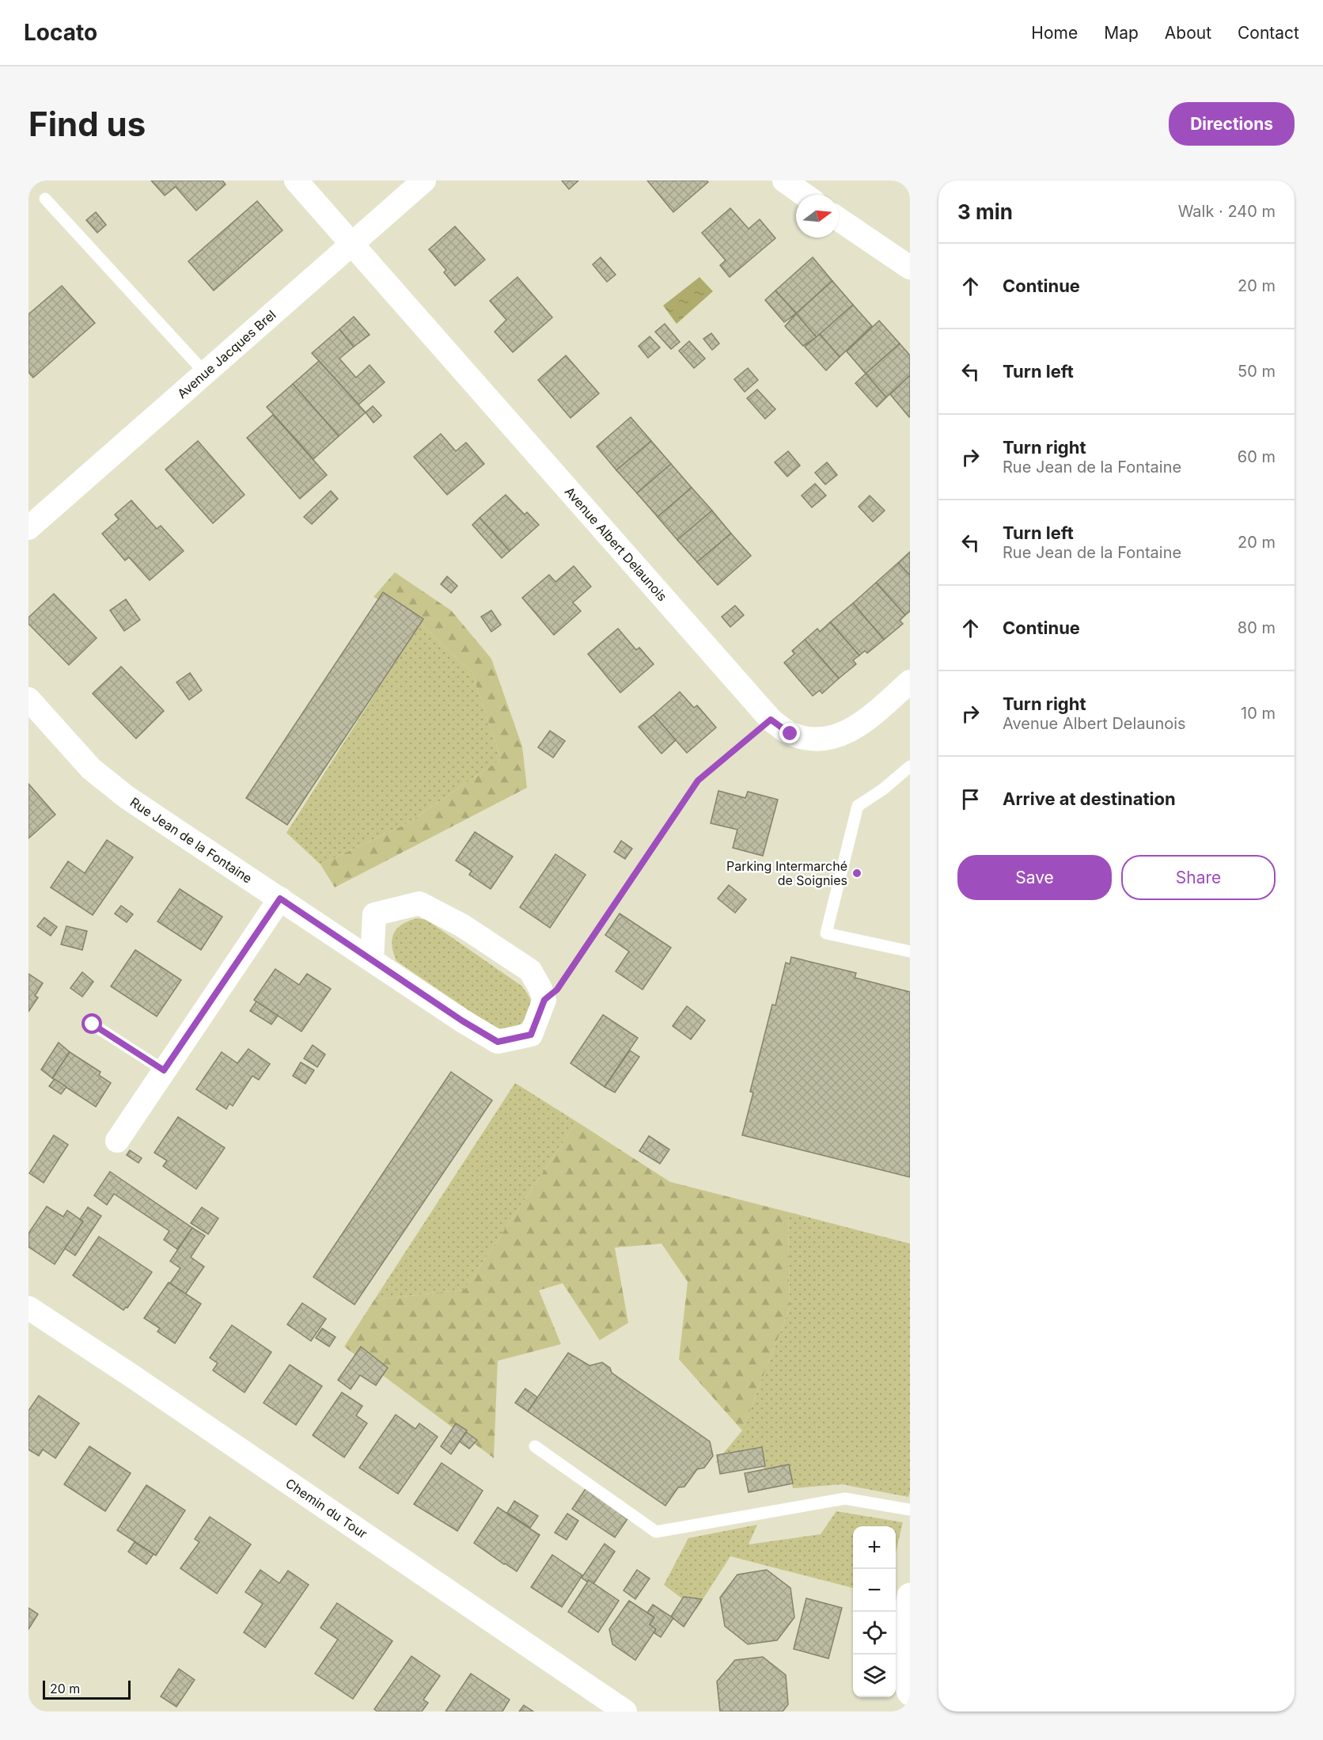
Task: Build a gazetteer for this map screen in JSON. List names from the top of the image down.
{
  "streets": {
    "street": [
      "Avenue Jacques Brel",
      "Avenue Albert Delaunois",
      "Rue Jean de la Fontaine",
      "Chemin du Tour"
    ]
  },
  "crossings": [
    ["Avenue Jacques Brel", "Avenue Albert Delaunois"]
  ],
  "places": ["Parking Intermarché de Soignies"],
  "scale_bar": "20 m",
  "north": "right",
  "page": {
    "header": "Locato",
    "nav": [
      "Home",
      "Map",
      "About",
      "Contact"
    ],
    "buttons": [
      "Directions",
      ["Save", "Share"]
    ],
    "title": "Find us",
    "heading": ["3 min", "Walk · 240 m"],
    "list": [
      ["Continue", "20 m"],
      ["Turn left", "50 m"],
      ["Turn right", "Rue Jean de la Fontaine", "60 m"],
      ["Turn left", "Rue Jean de la Fontaine", "20 m"],
      ["Continue", "80 m"],
      ["Turn right", "Avenue Albert Delaunois", "10 m"],
      "Arrive at destination"
    ],
    "map_buttons": ["+", "−"],
    "scale": "20 m"
  }
}
